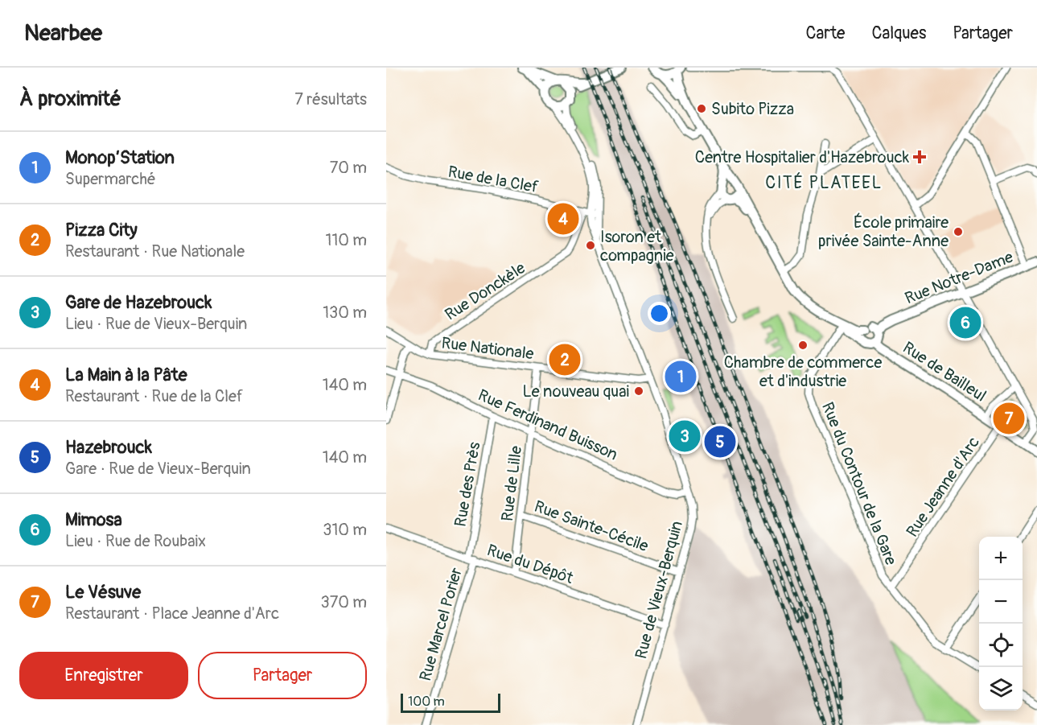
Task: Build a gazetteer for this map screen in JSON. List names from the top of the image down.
{
  "streets": {
    "main road": ["Rue Notre-Dame", "Rue de Bailleul"],
    "street": [
      "Rue de la Clef",
      "Rue Donckèle",
      "Rue Nationale",
      "Rue Ferdinand Buisson",
      "Rue de Lille",
      "Rue du Contour de la Gare",
      "Rue des Près",
      "Rue Jeanne d'Arc",
      "Rue Sainte-Cécile",
      "Rue du Dépôt",
      "Rue de Vieux-Berquin",
      "Rue Marcel Porier"
    ]
  },
  "crossings": [
    ["Rue de la Clef", "Rue Donckèle"],
    ["Rue de la Clef", "Rue de Vieux-Berquin"],
    ["Rue Notre-Dame", "Rue de Bailleul"],
    ["Rue Donckèle", "Rue Nationale"],
    ["Rue Donckèle", "Rue de Vieux-Berquin"],
    ["Rue Nationale", "Rue de Lille"],
    ["Rue Nationale", "Rue de Vieux-Berquin"],
    ["Rue de Bailleul", "Rue Jeanne d'Arc"],
    ["Rue Ferdinand Buisson", "Rue de Lille"],
    ["Rue Ferdinand Buisson", "Rue des Près"],
    ["Rue Ferdinand Buisson", "Rue de Vieux-Berquin"],
    ["Rue de Lille", "Rue Sainte-Cécile"],
    ["Rue de Lille", "Rue du Dépôt"],
    ["Rue du Contour de la Gare", "Rue Jeanne d'Arc"],
    ["Rue des Près", "Rue du Dépôt"],
    ["Rue des Près", "Rue Marcel Porier"],
    ["Rue Sainte-Cécile", "Rue de Vieux-Berquin"],
    ["Rue du Dépôt", "Rue de Vieux-Berquin"],
    ["Rue du Dépôt", "Rue Marcel Porier"]
  ],
  "districts": ["CITÉ PLATEEL"],
  "places": {
    "other": [
      "Subito Pizza",
      "École primaire privée Sainte-Anne",
      "Isoron et compagnie",
      "Chambre de commerce et d'industrie",
      "Le nouveau quai"
    ],
    "health": ["Centre Hospitalier d'Hazebrouck"]
  },
  "scale_bar": "100 m",
  "page": {
    "header": "Nearbee",
    "nav": ["Carte", "Calques", "Partager"],
    "heading": ["À proximité", "7 résultats"],
    "list": [
      {
        "mark": "1",
        "name": "Monop’Station",
        "note": "Supermarché",
        "value": "70 m"
      },
      {
        "mark": "2",
        "name": "Pizza City",
        "note": "Restaurant · Rue Nationale",
        "value": "110 m"
      },
      {
        "mark": "3",
        "name": "Gare de Hazebrouck",
        "note": "Lieu · Rue de Vieux-Berquin",
        "value": "130 m"
      },
      {
        "mark": "4",
        "name": "La Main à la Pâte",
        "note": "Restaurant · Rue de la Clef",
        "value": "140 m"
      },
      {
        "mark": "5",
        "name": "Hazebrouck",
        "note": "Gare · Rue de Vieux-Berquin",
        "value": "140 m"
      },
      {
        "mark": "6",
        "name": "Mimosa",
        "note": "Lieu · Rue de Roubaix",
        "value": "310 m"
      },
      {
        "mark": "7",
        "name": "Le Vésuve",
        "note": "Restaurant · Place Jeanne d'Arc",
        "value": "370 m"
      }
    ],
    "pins": [
      "4",
      "6",
      "2",
      "1",
      "7",
      "3",
      "5"
    ],
    "map_buttons": ["+", "−"],
    "buttons": ["Enregistrer", "Partager"],
    "scale": "100 m"
  }
}
